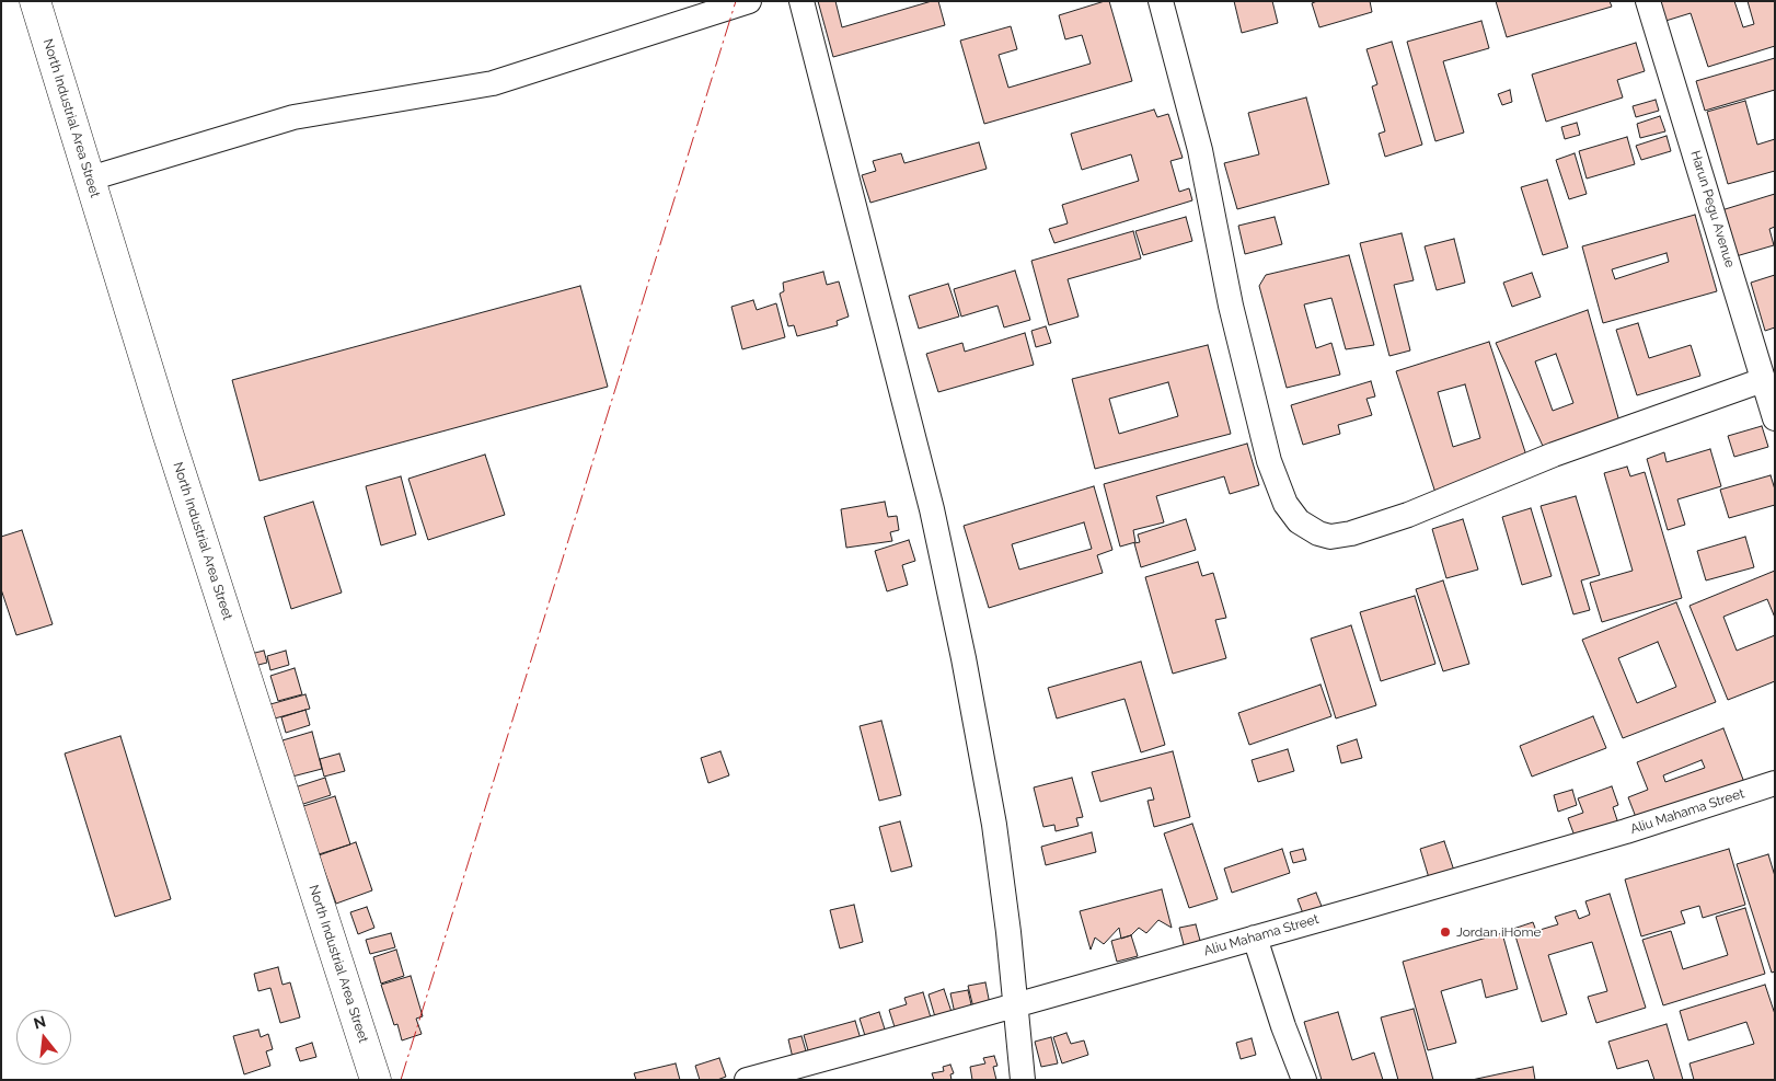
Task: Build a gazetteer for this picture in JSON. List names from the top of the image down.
{
  "streets": {
    "main road": ["North Industrial Area Street"],
    "street": ["Harun Pegu Avenue", "Aliu Mahama Street"]
  },
  "places": ["Jordan iHome"],
  "north": "top"
}
